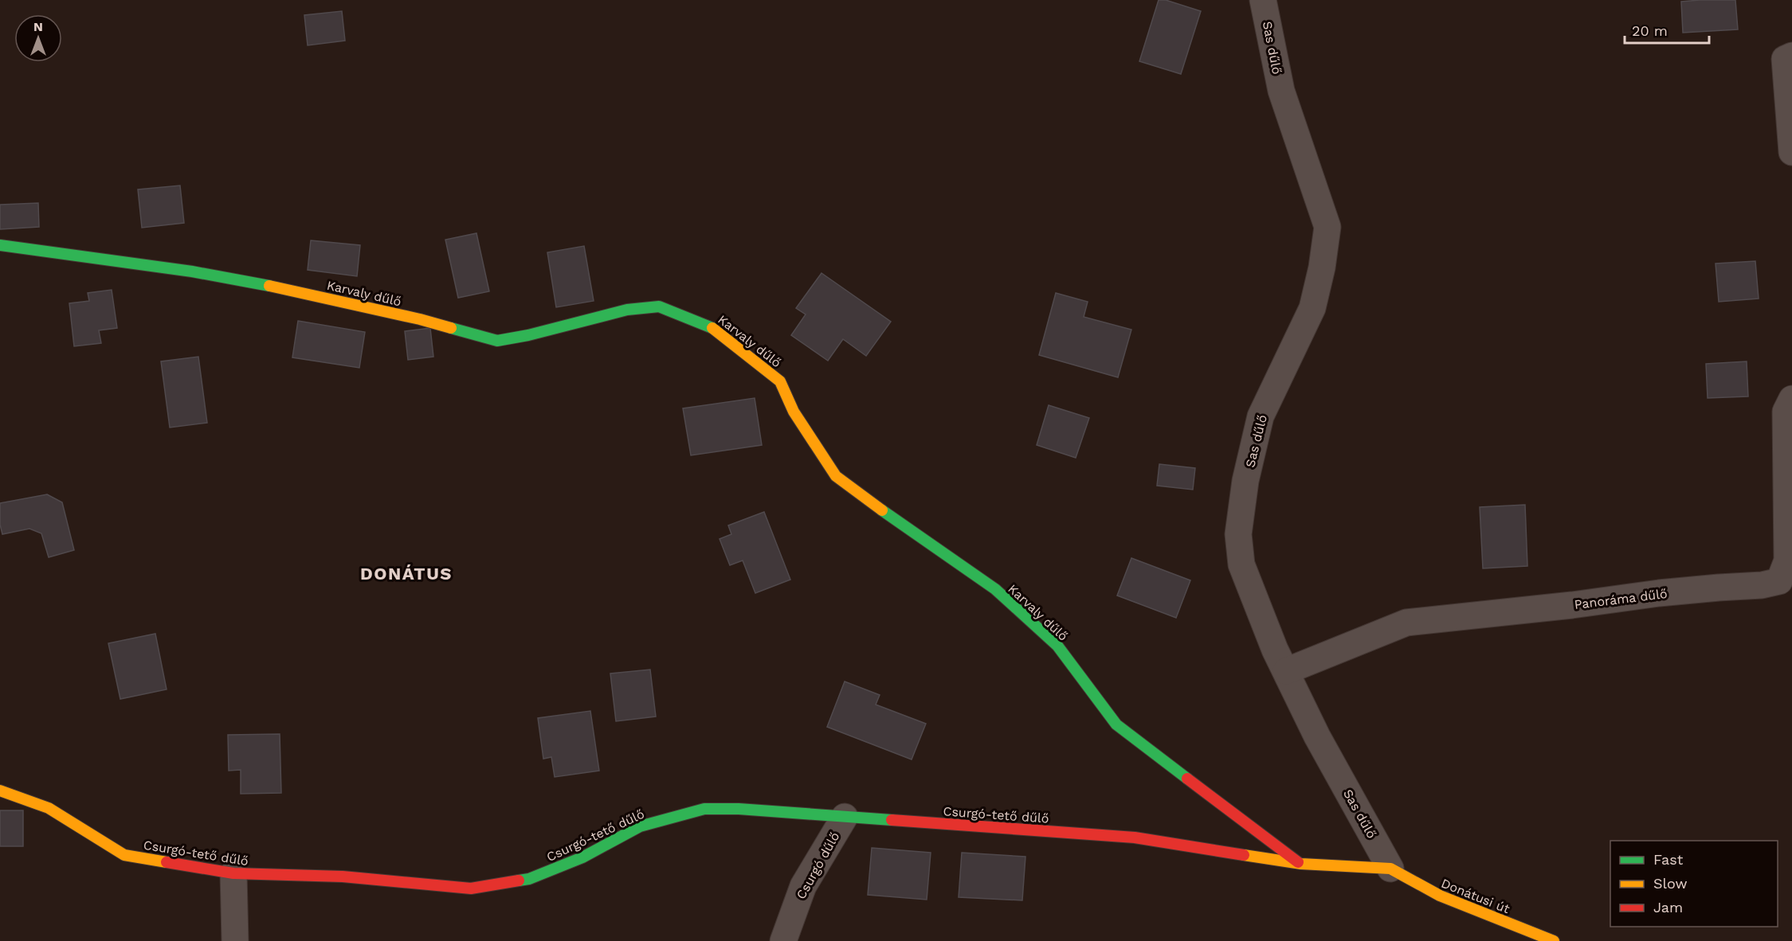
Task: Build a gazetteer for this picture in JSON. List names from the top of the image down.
{
  "streets": {
    "street": [
      "Sas dűlő",
      "Karvaly dűlő",
      "Panoráma dűlő",
      "Csurgó-tető dűlő",
      "Csurgó dűlő",
      "Donátusi út"
    ]
  },
  "crossings": [
    ["Sas dűlő", "Panoráma dűlő"],
    ["Sas dűlő", "Csurgó-tető dűlő"],
    ["Sas dűlő", "Donátusi út"],
    ["Karvaly dűlő", "Csurgó-tető dűlő"],
    ["Csurgó-tető dűlő", "Csurgó dűlő"],
    ["Csurgó-tető dűlő", "Donátusi út"]
  ],
  "districts": ["DONÁTUS"],
  "legend": ["Fast", "Slow", "Jam"],
  "scale_bar": "20 m",
  "north": "top"
}
